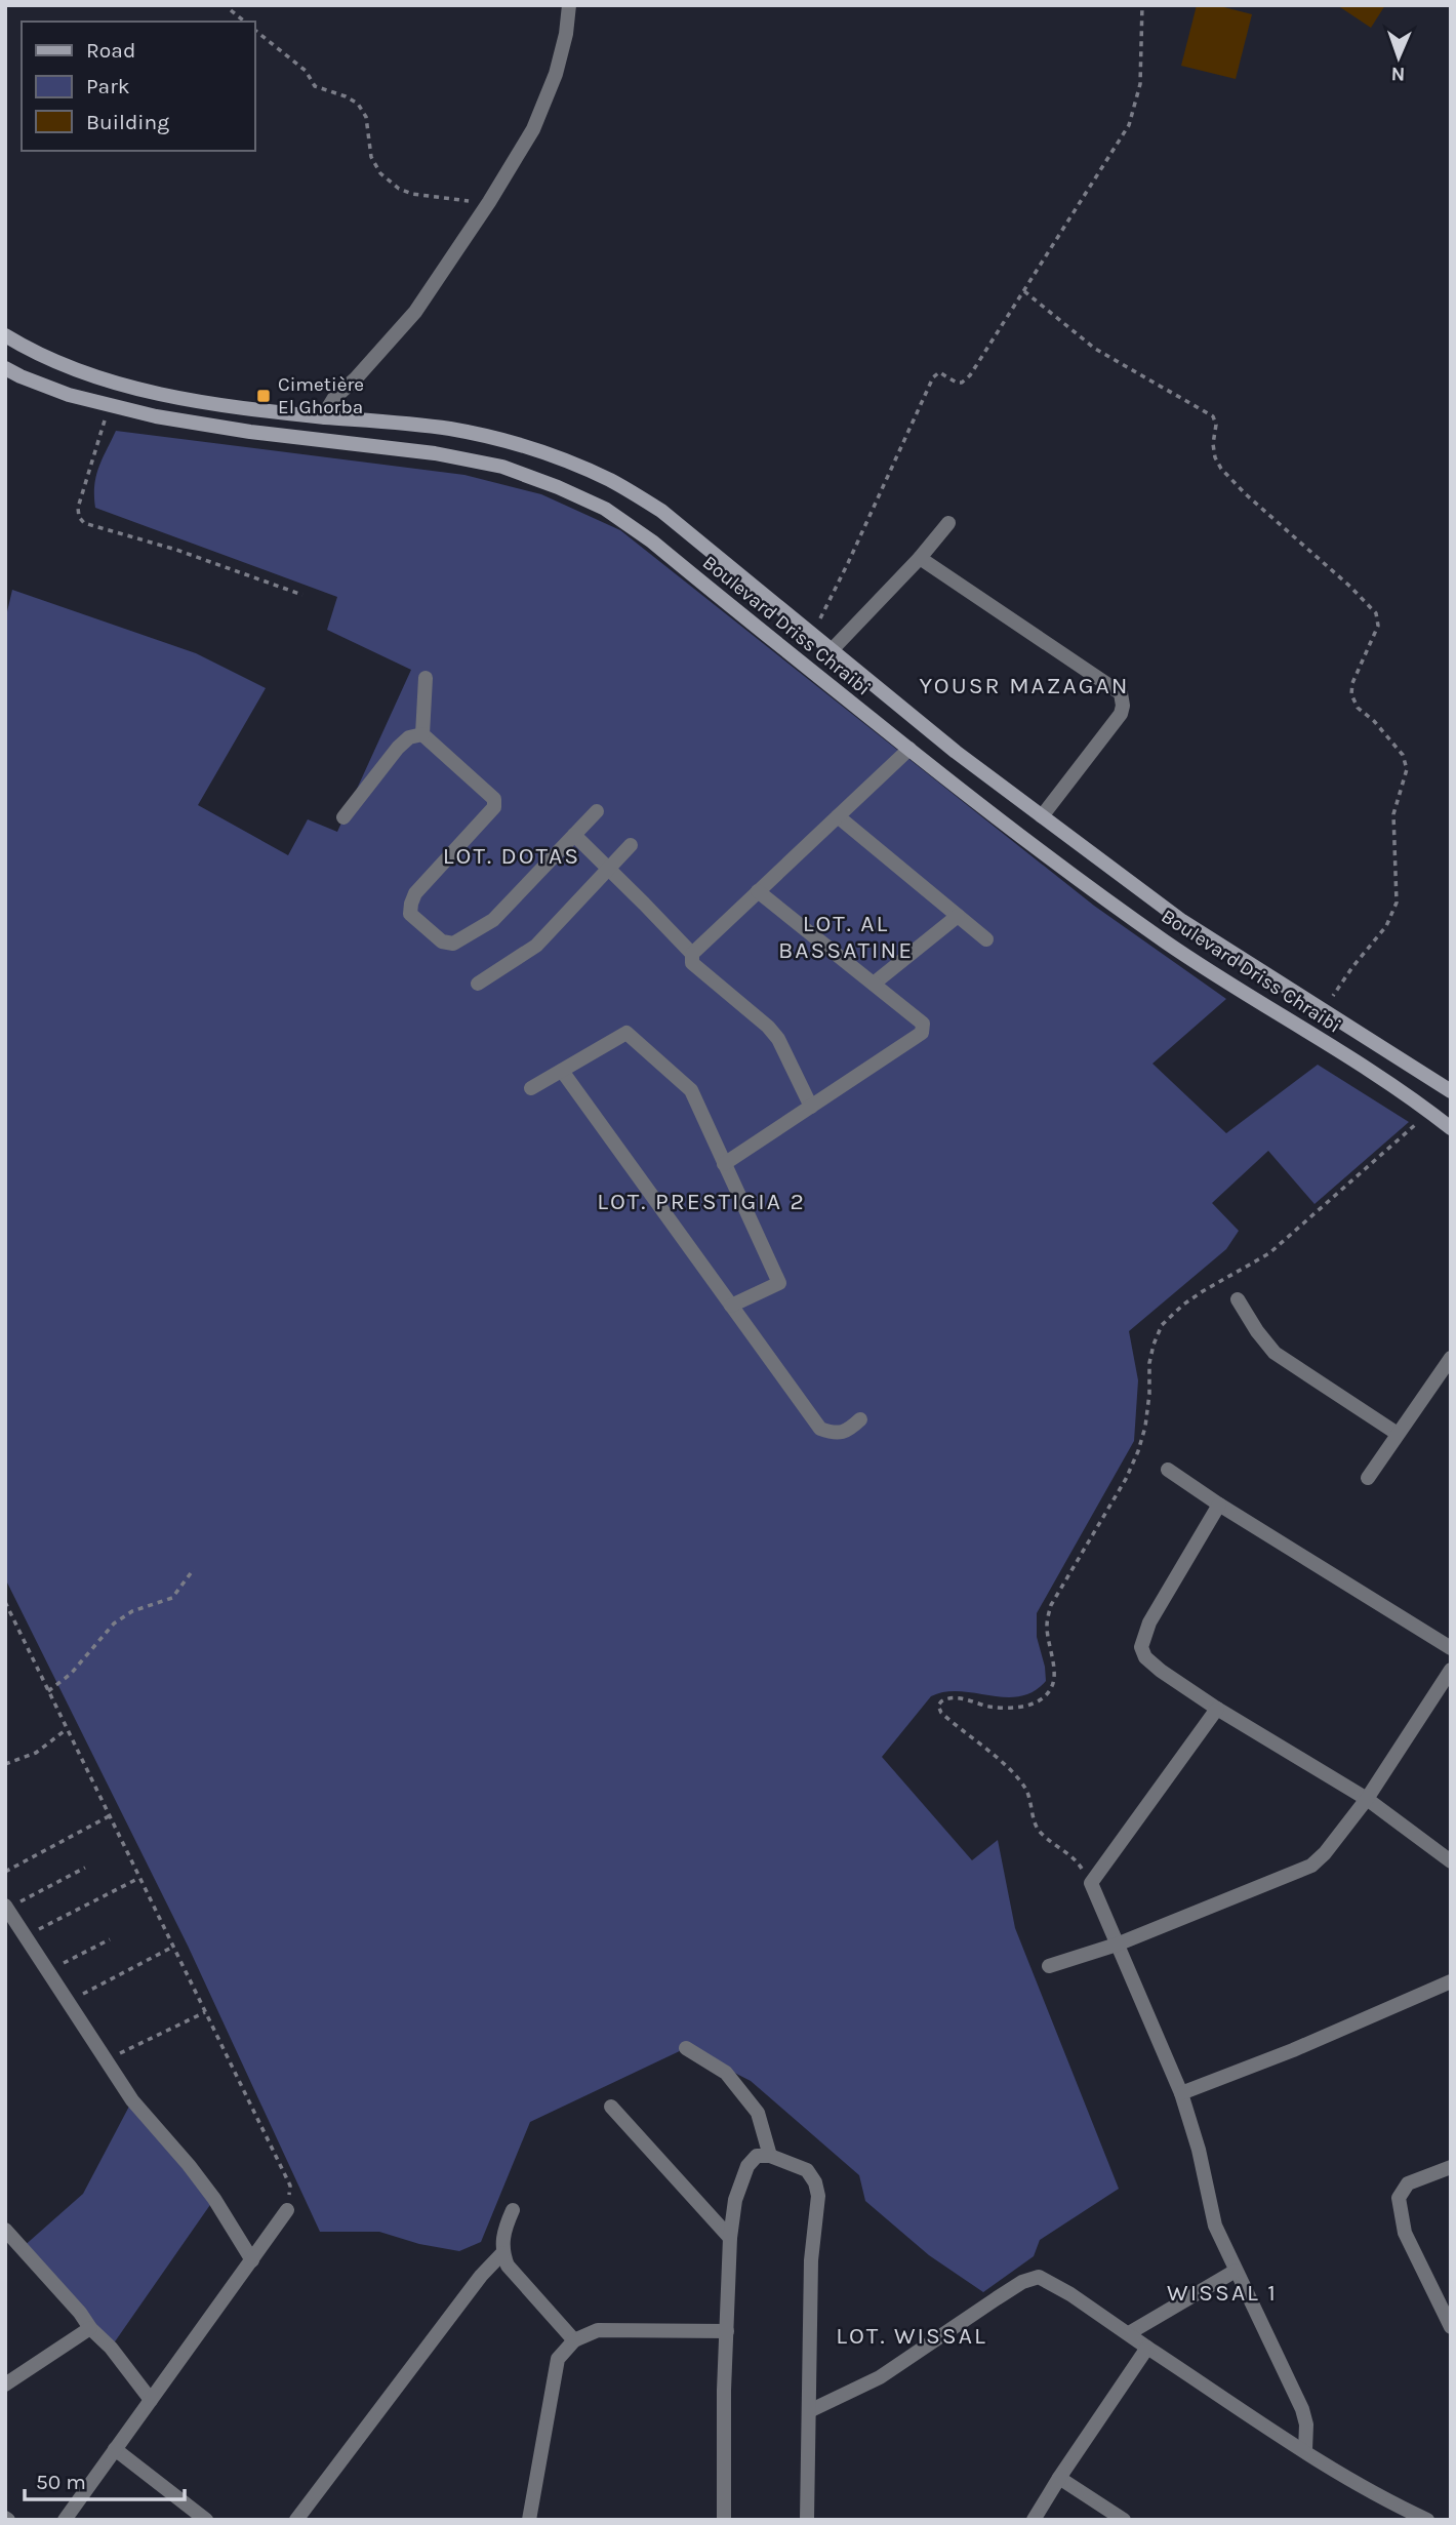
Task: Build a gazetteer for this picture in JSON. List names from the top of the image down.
{
  "streets": {
    "main road": ["Boulevard Driss Chraibi"]
  },
  "districts": [
    "YOUSR MAZAGAN",
    "LOT. DOTAS",
    "LOT. AL BASSATINE",
    "LOT. PRESTIGIA 2",
    "WISSAL 1",
    "LOT. WISSAL"
  ],
  "places": {
    "transit": ["Cimetière El Ghorba"]
  },
  "legend": ["Road", "Park", "Building"],
  "scale_bar": "50 m",
  "north": "bottom"
}
